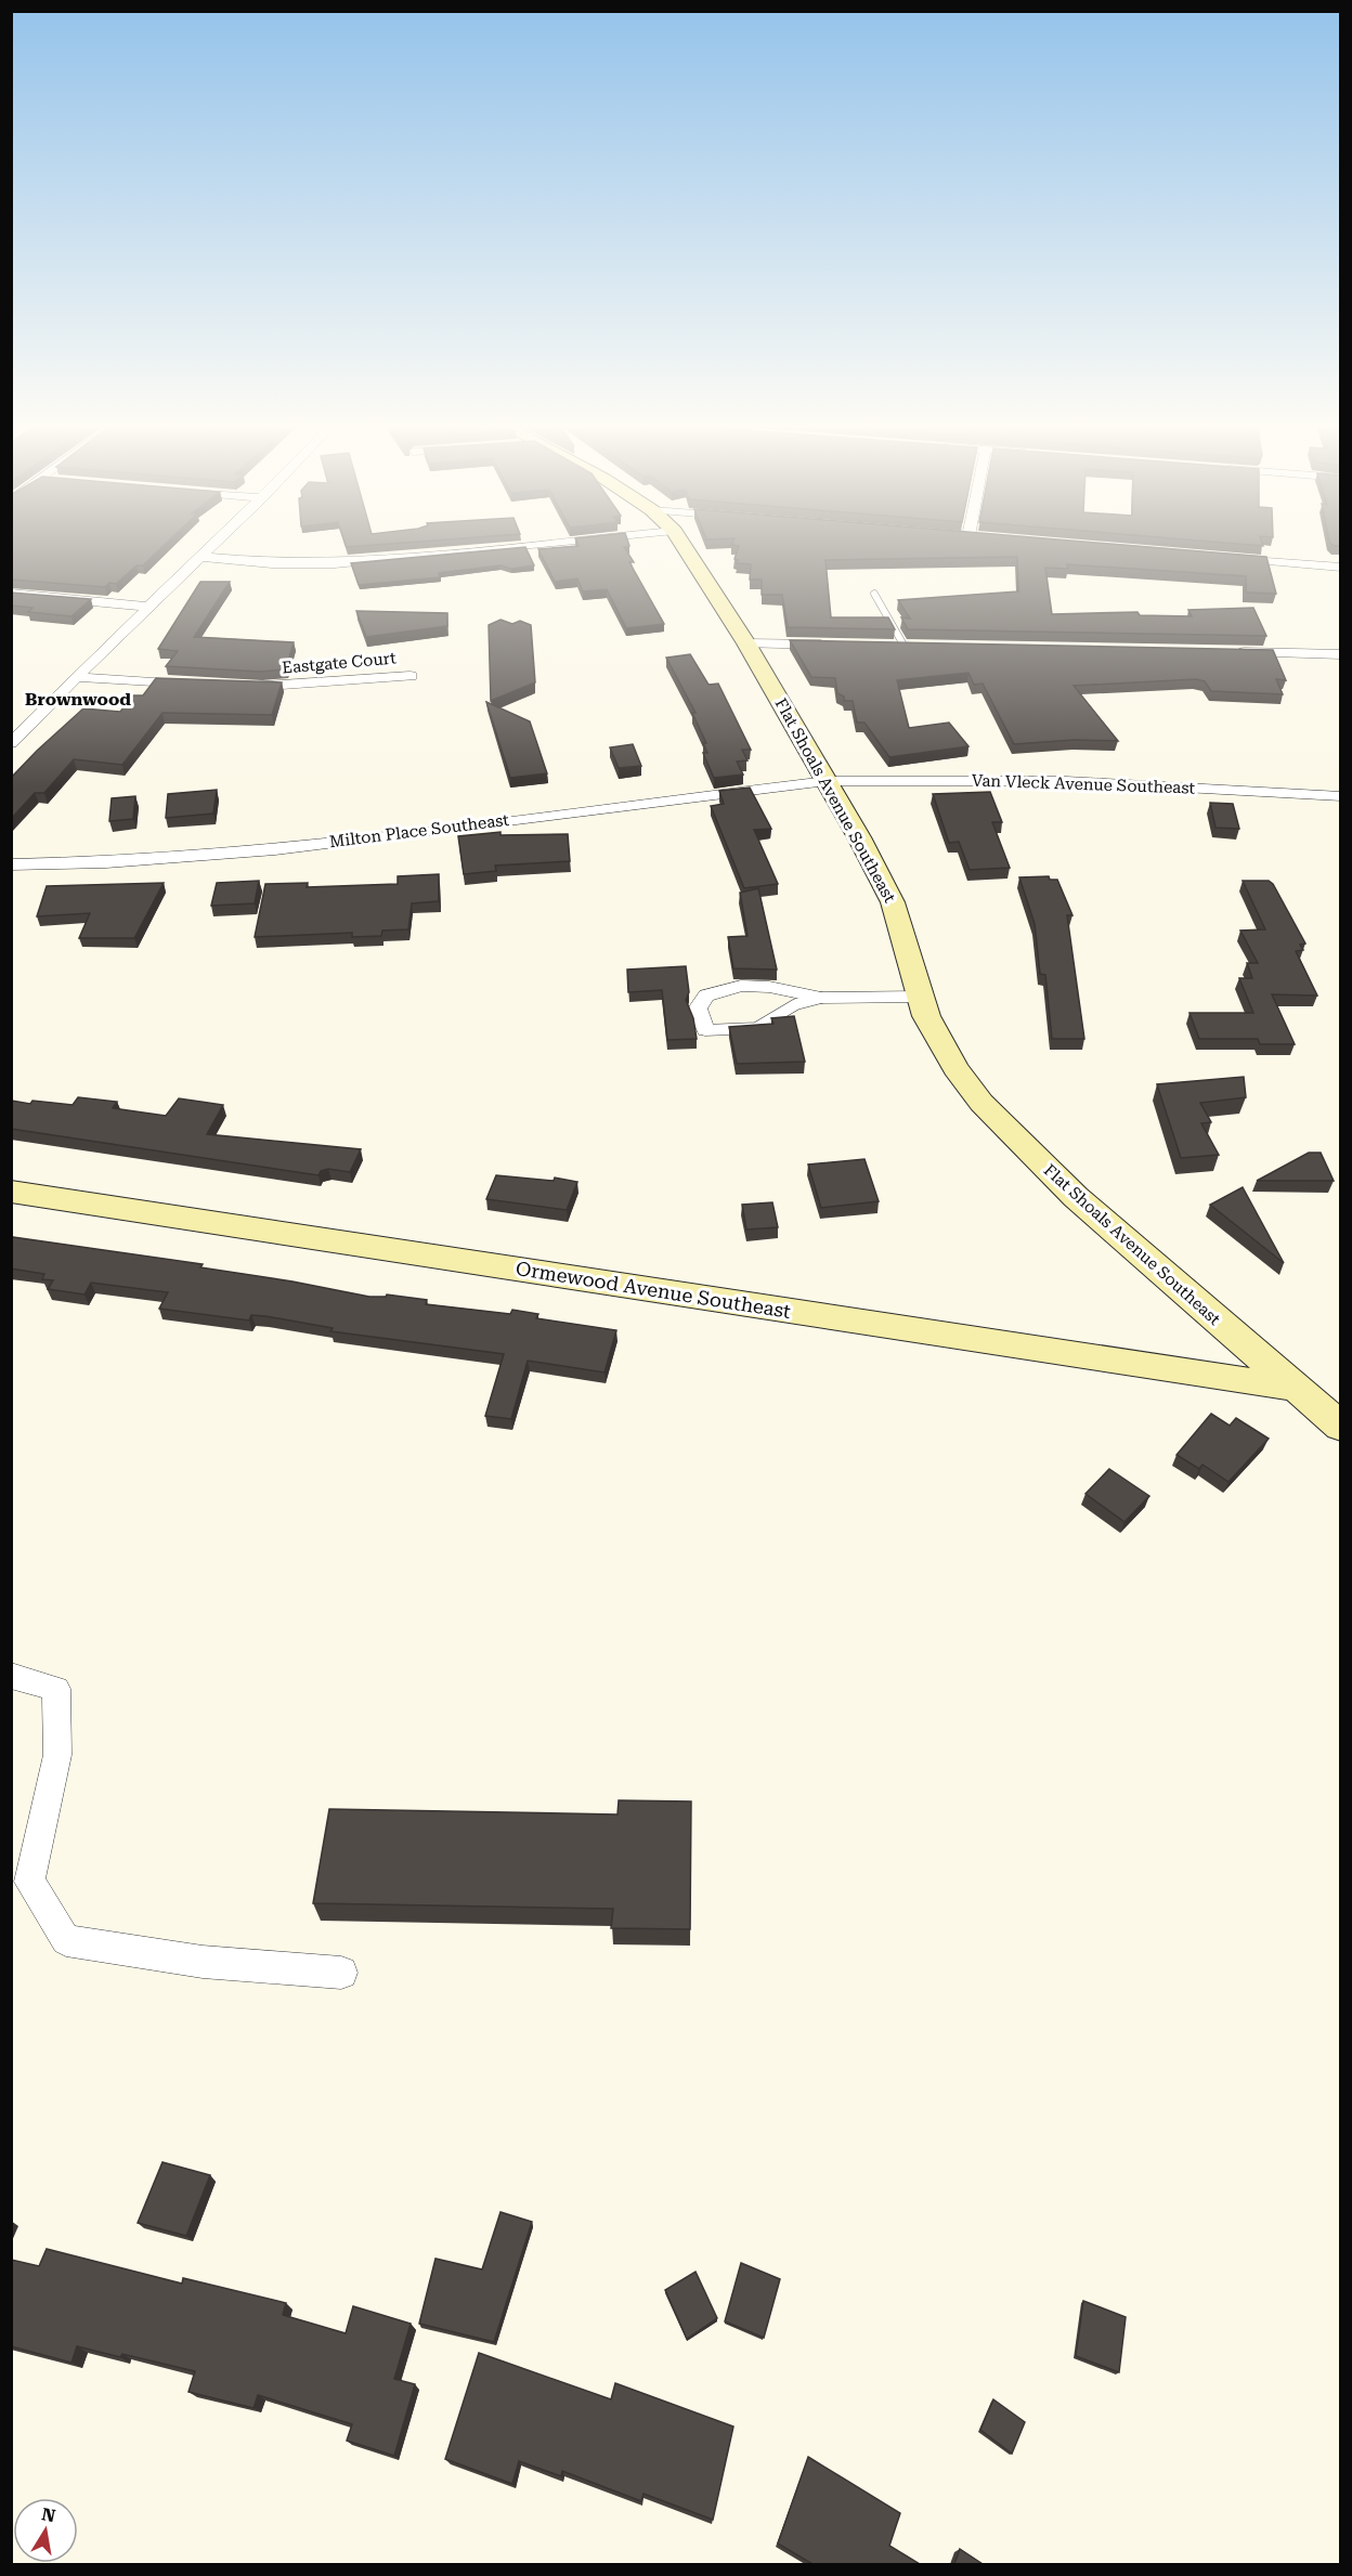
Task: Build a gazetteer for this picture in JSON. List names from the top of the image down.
{
  "streets": {
    "street": [
      "Eastgate Court",
      "Van Vleck Avenue Southeast",
      "Flat Shoals Avenue Southeast",
      "Milton Place Southeast",
      "Ormewood Avenue Southeast"
    ]
  },
  "crossings": [
    ["Van Vleck Avenue Southeast", "Flat Shoals Avenue Southeast"],
    ["Van Vleck Avenue Southeast", "Milton Place Southeast"],
    ["Flat Shoals Avenue Southeast", "Milton Place Southeast"],
    ["Flat Shoals Avenue Southeast", "Ormewood Avenue Southeast"]
  ],
  "districts": ["Brownwood"],
  "north": "top"
}
